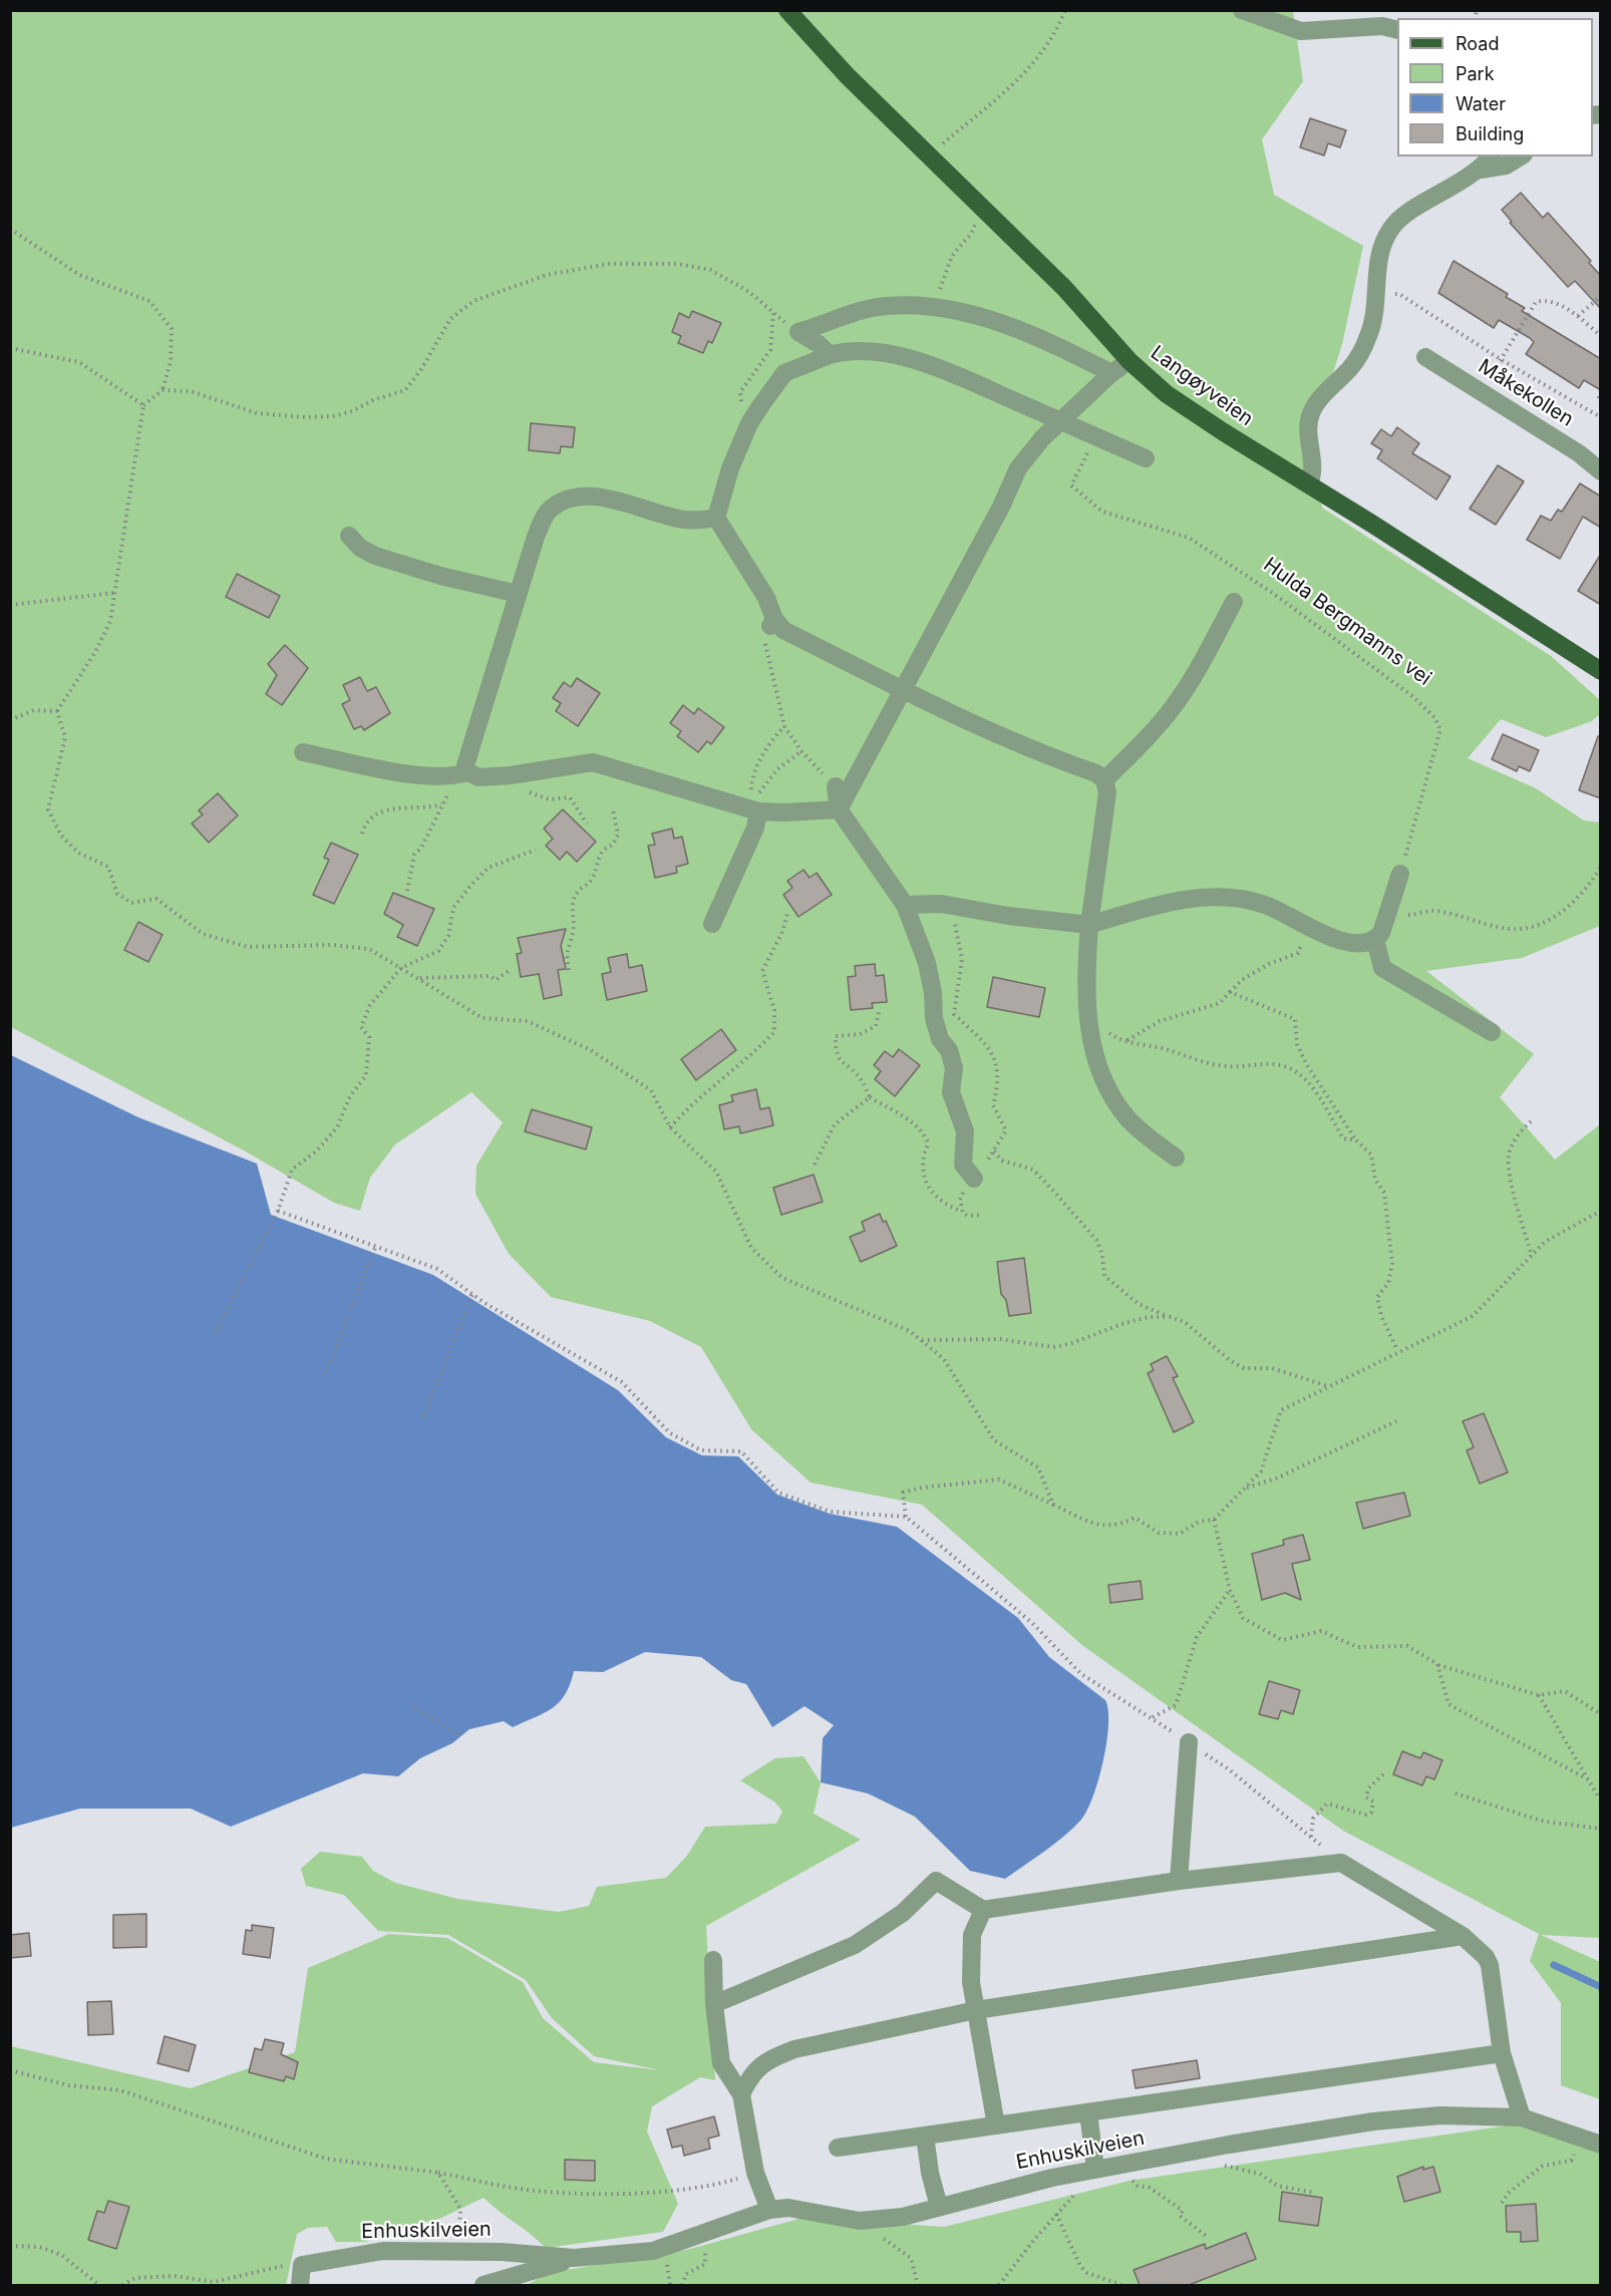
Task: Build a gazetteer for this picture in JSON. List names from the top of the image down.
{
  "streets": {
    "main road": ["Langøyveien"],
    "street": ["Måkekollen", "Enhuskilveien"],
    "path": ["Hulda Bergmanns vei"]
  },
  "legend": [
    "Road",
    "Park",
    "Water",
    "Building"
  ]
}
